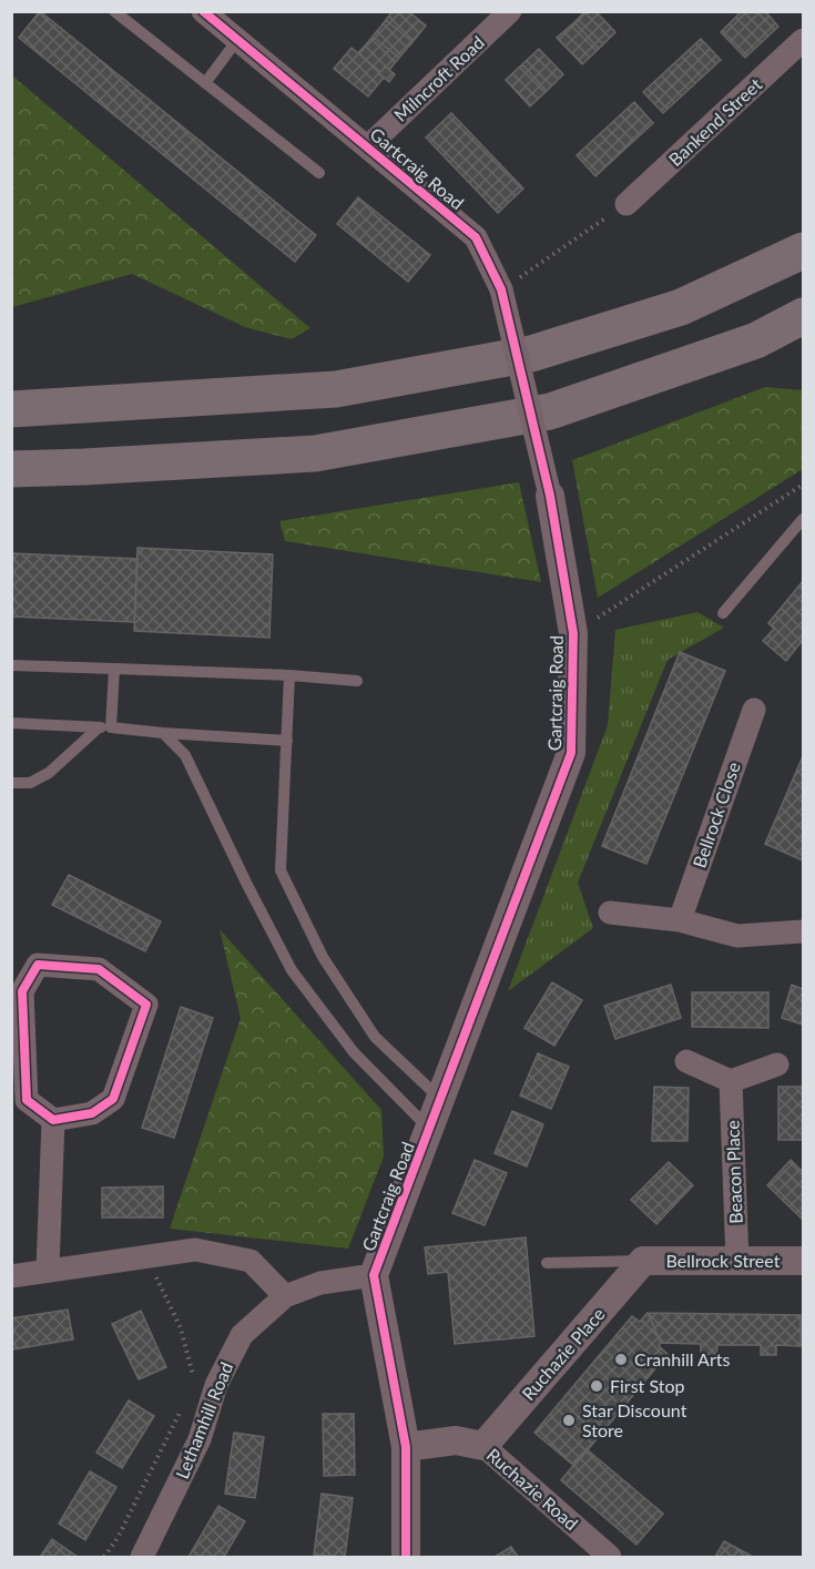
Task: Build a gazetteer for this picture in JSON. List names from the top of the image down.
{
  "streets": {
    "street": [
      "Milncroft Road",
      "Bankend Street",
      "Gartcraig Road",
      "Bellrock Close",
      "Beacon Place",
      "Bellrock Street",
      "Ruchazie Place",
      "Lethamhill Road",
      "Ruchazie Road"
    ]
  },
  "crossings": [
    ["Milncroft Road", "Gartcraig Road"],
    ["Gartcraig Road", "Lethamhill Road"],
    ["Gartcraig Road", "Ruchazie Road"],
    ["Beacon Place", "Bellrock Street"],
    ["Bellrock Street", "Ruchazie Place"],
    ["Ruchazie Place", "Ruchazie Road"]
  ],
  "places": ["Cranhill Arts", "First Stop", "Star Discount Store"]
}
